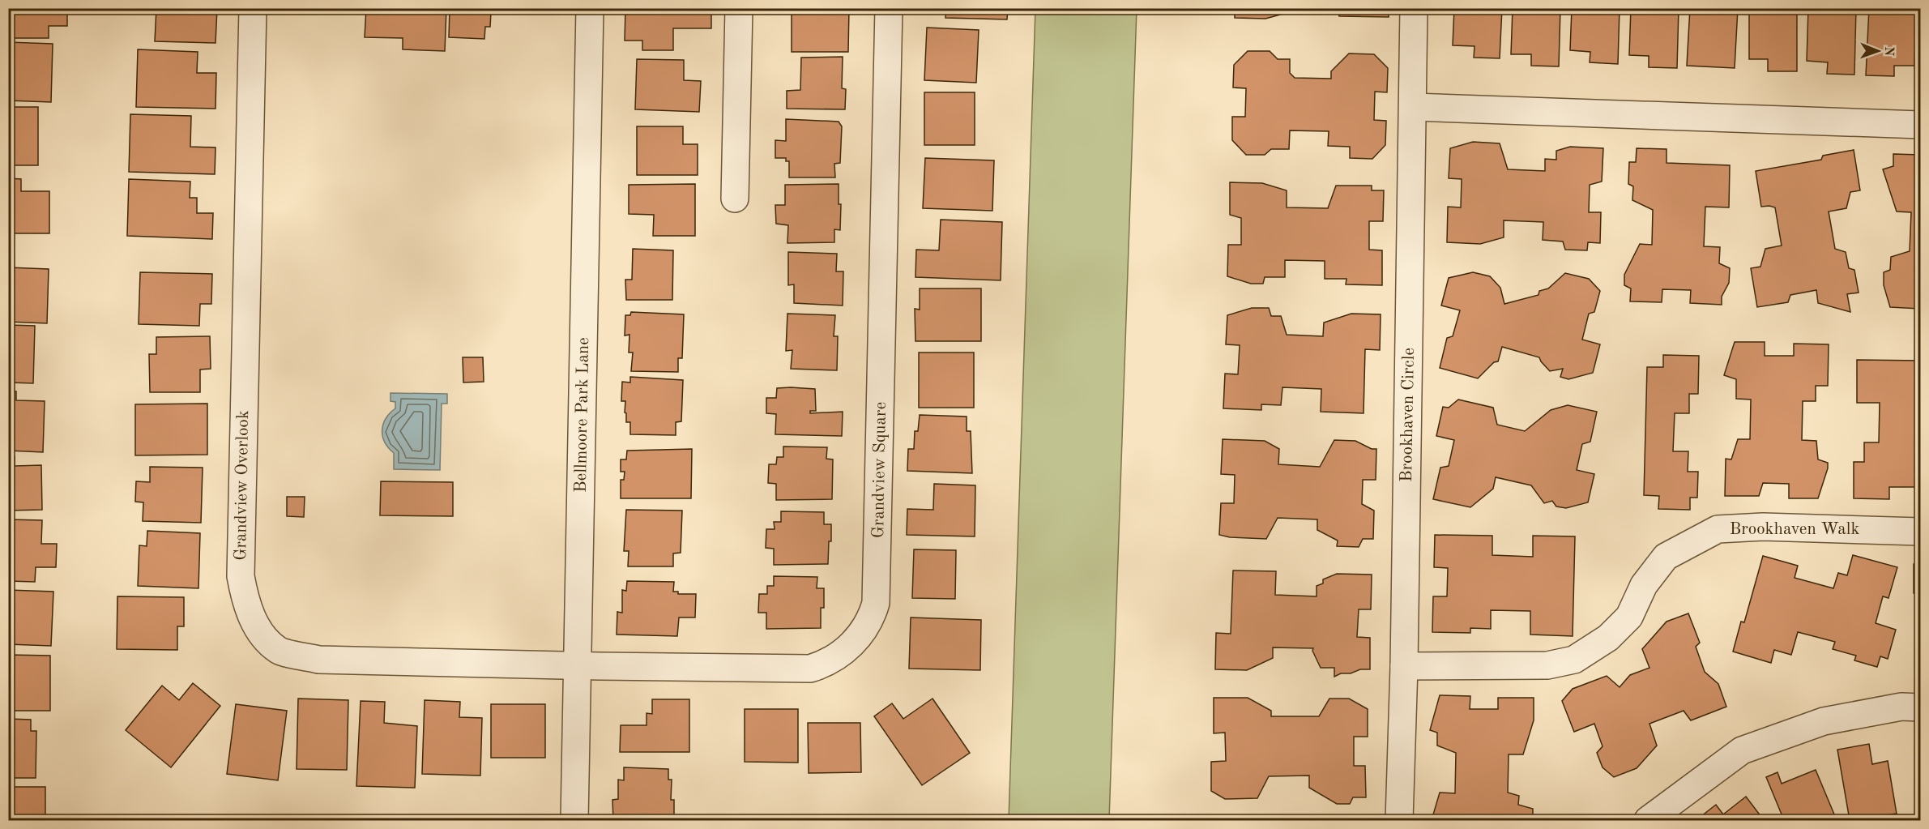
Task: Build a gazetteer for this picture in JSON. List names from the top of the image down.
{
  "streets": {
    "street": [
      "Bellmoore Park Lane",
      "Brookhaven Circle",
      "Grandview Square",
      "Grandview Overlook",
      "Brookhaven Walk"
    ]
  },
  "crossings": [
    ["Bellmoore Park Lane", "Grandview Square"],
    ["Bellmoore Park Lane", "Grandview Overlook"],
    ["Brookhaven Circle", "Brookhaven Walk"],
    ["Grandview Square", "Grandview Overlook"]
  ],
  "north": "right"
}
